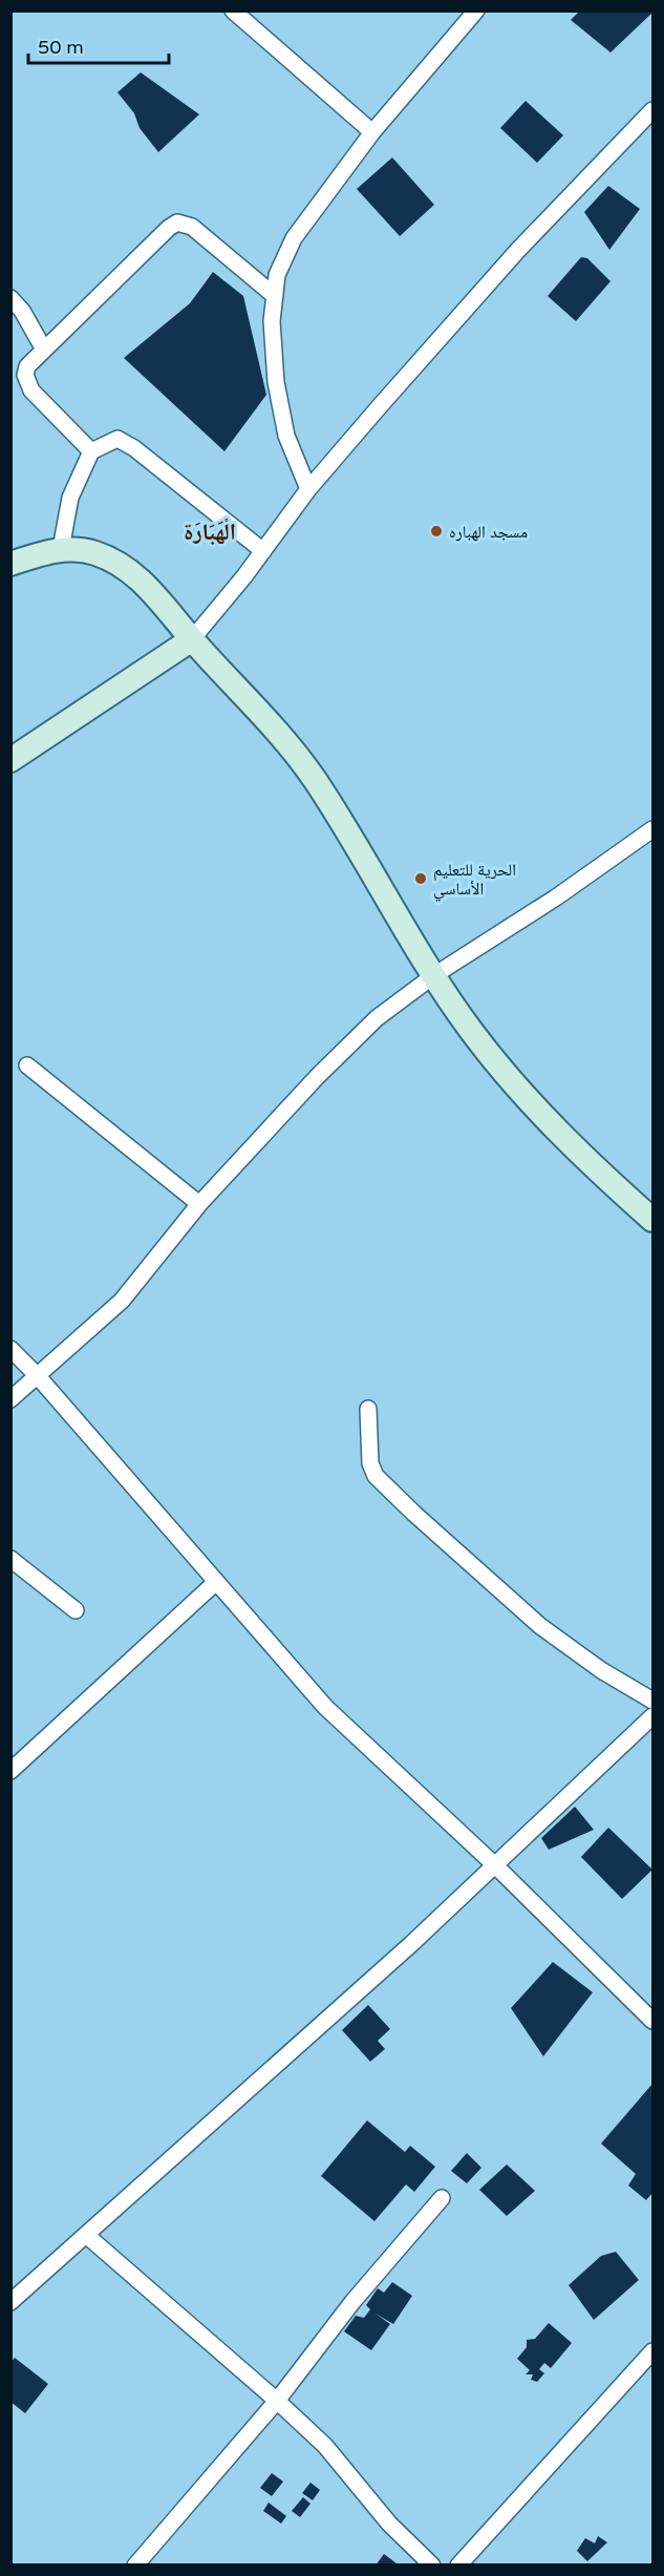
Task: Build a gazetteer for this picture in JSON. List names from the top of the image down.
{
  "districts": ["الْهَبَارَة"],
  "places": ["مسجد الهباره", "الحرية للتعليم الأساسي"],
  "scale_bar": "50 m"
}
